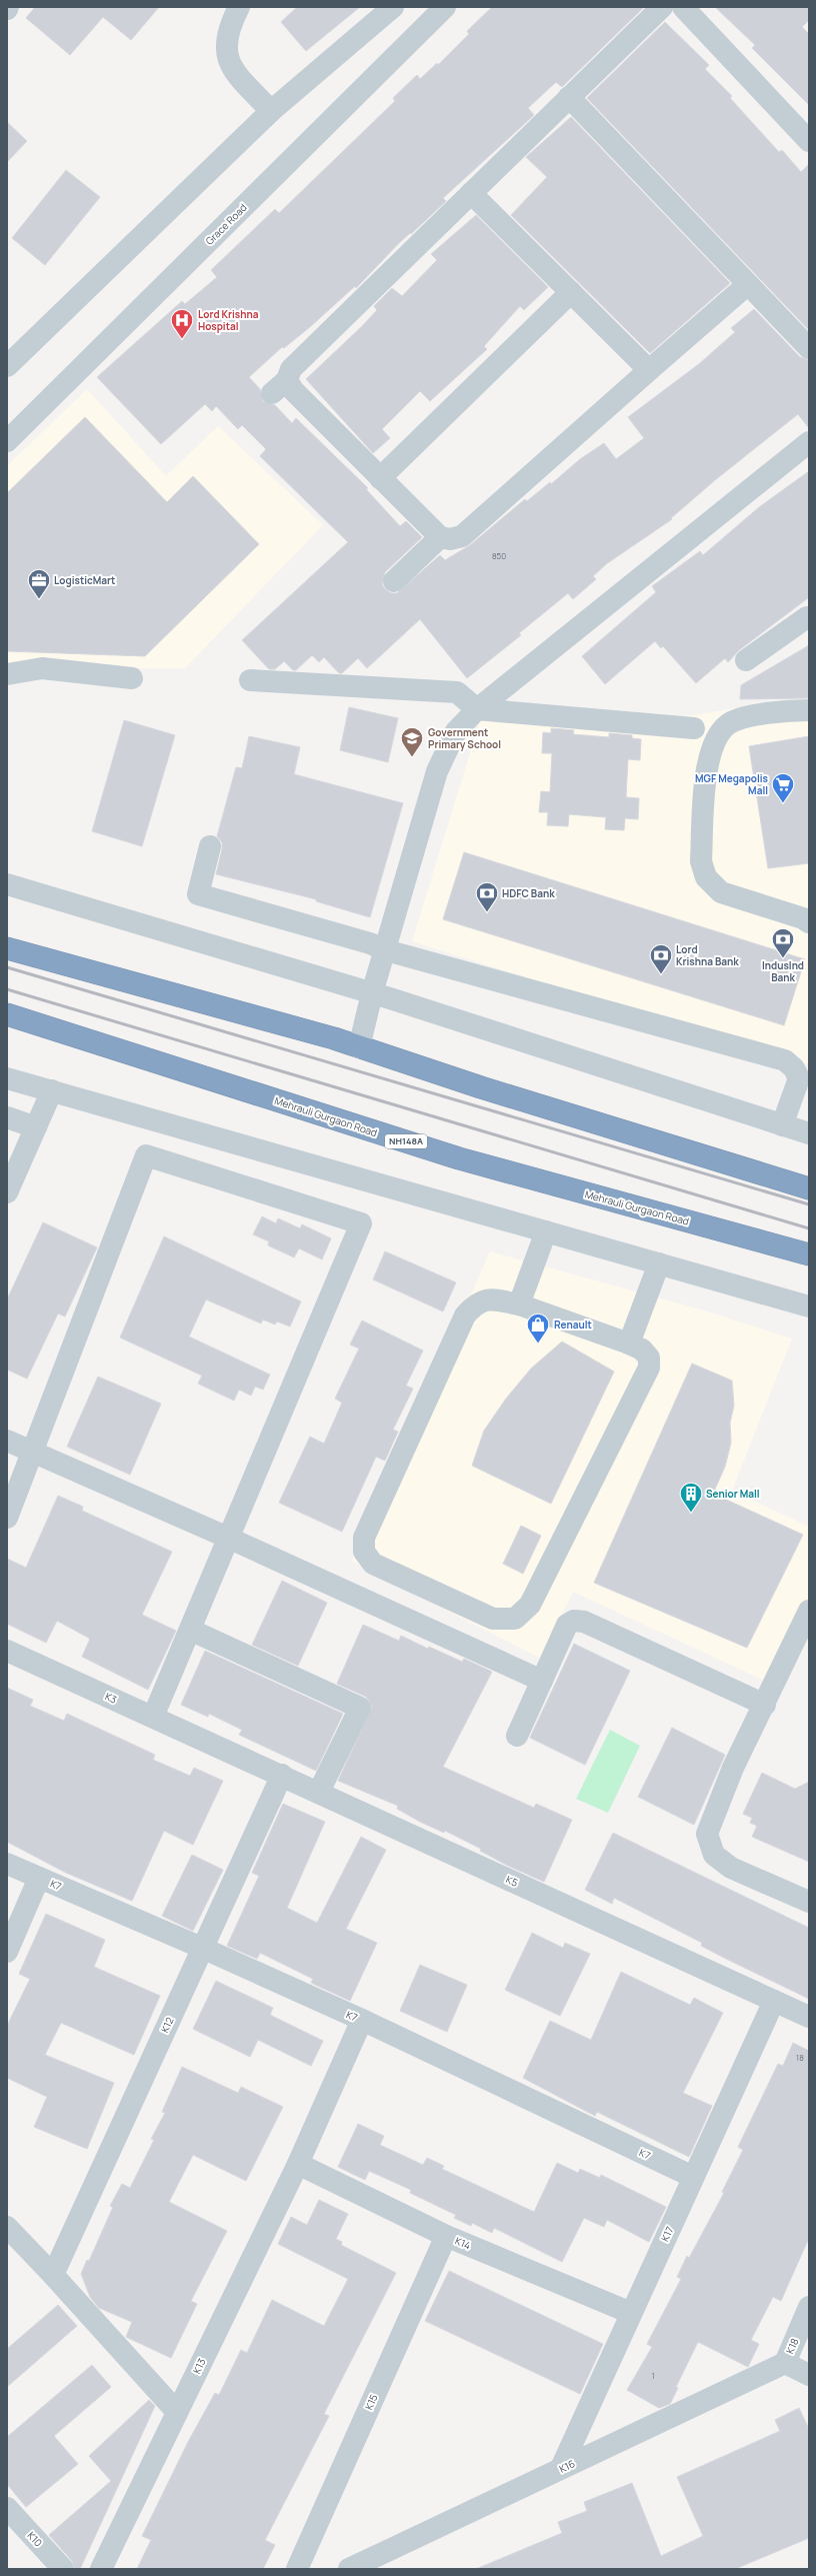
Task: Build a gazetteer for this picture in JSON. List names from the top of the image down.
{
  "streets": {
    "highway": ["Mehrauli Gurgaon Road", "NH148A"],
    "street": [
      "Grace Road",
      "K3",
      "K5",
      "K7",
      "K12",
      "K17",
      "K14",
      "K18",
      "K13",
      "K15",
      "K16",
      "K10"
    ]
  },
  "crossings": [
    ["K3", "K5"],
    ["K5", "K12"],
    ["K5", "K17"],
    ["K7", "K12"],
    ["K7", "K17"],
    ["K7", "K13"],
    ["K17", "K14"],
    ["K17", "K16"],
    ["K14", "K13"],
    ["K14", "K15"],
    ["K18", "K16"]
  ],
  "places": {
    "hospital": ["Lord Krishna Hospital"],
    "office": ["LogisticMart"],
    "school or university": ["Government Primary School"],
    "supermarket": ["MGF Megapolis Mall"],
    "bank": ["HDFC Bank", "IndusInd Bank", "Lord Krishna Bank"],
    "shop": ["Renault"],
    "building": ["Senior Mall"]
  },
  "house_numbers": ["850", "18", "1"]
}
